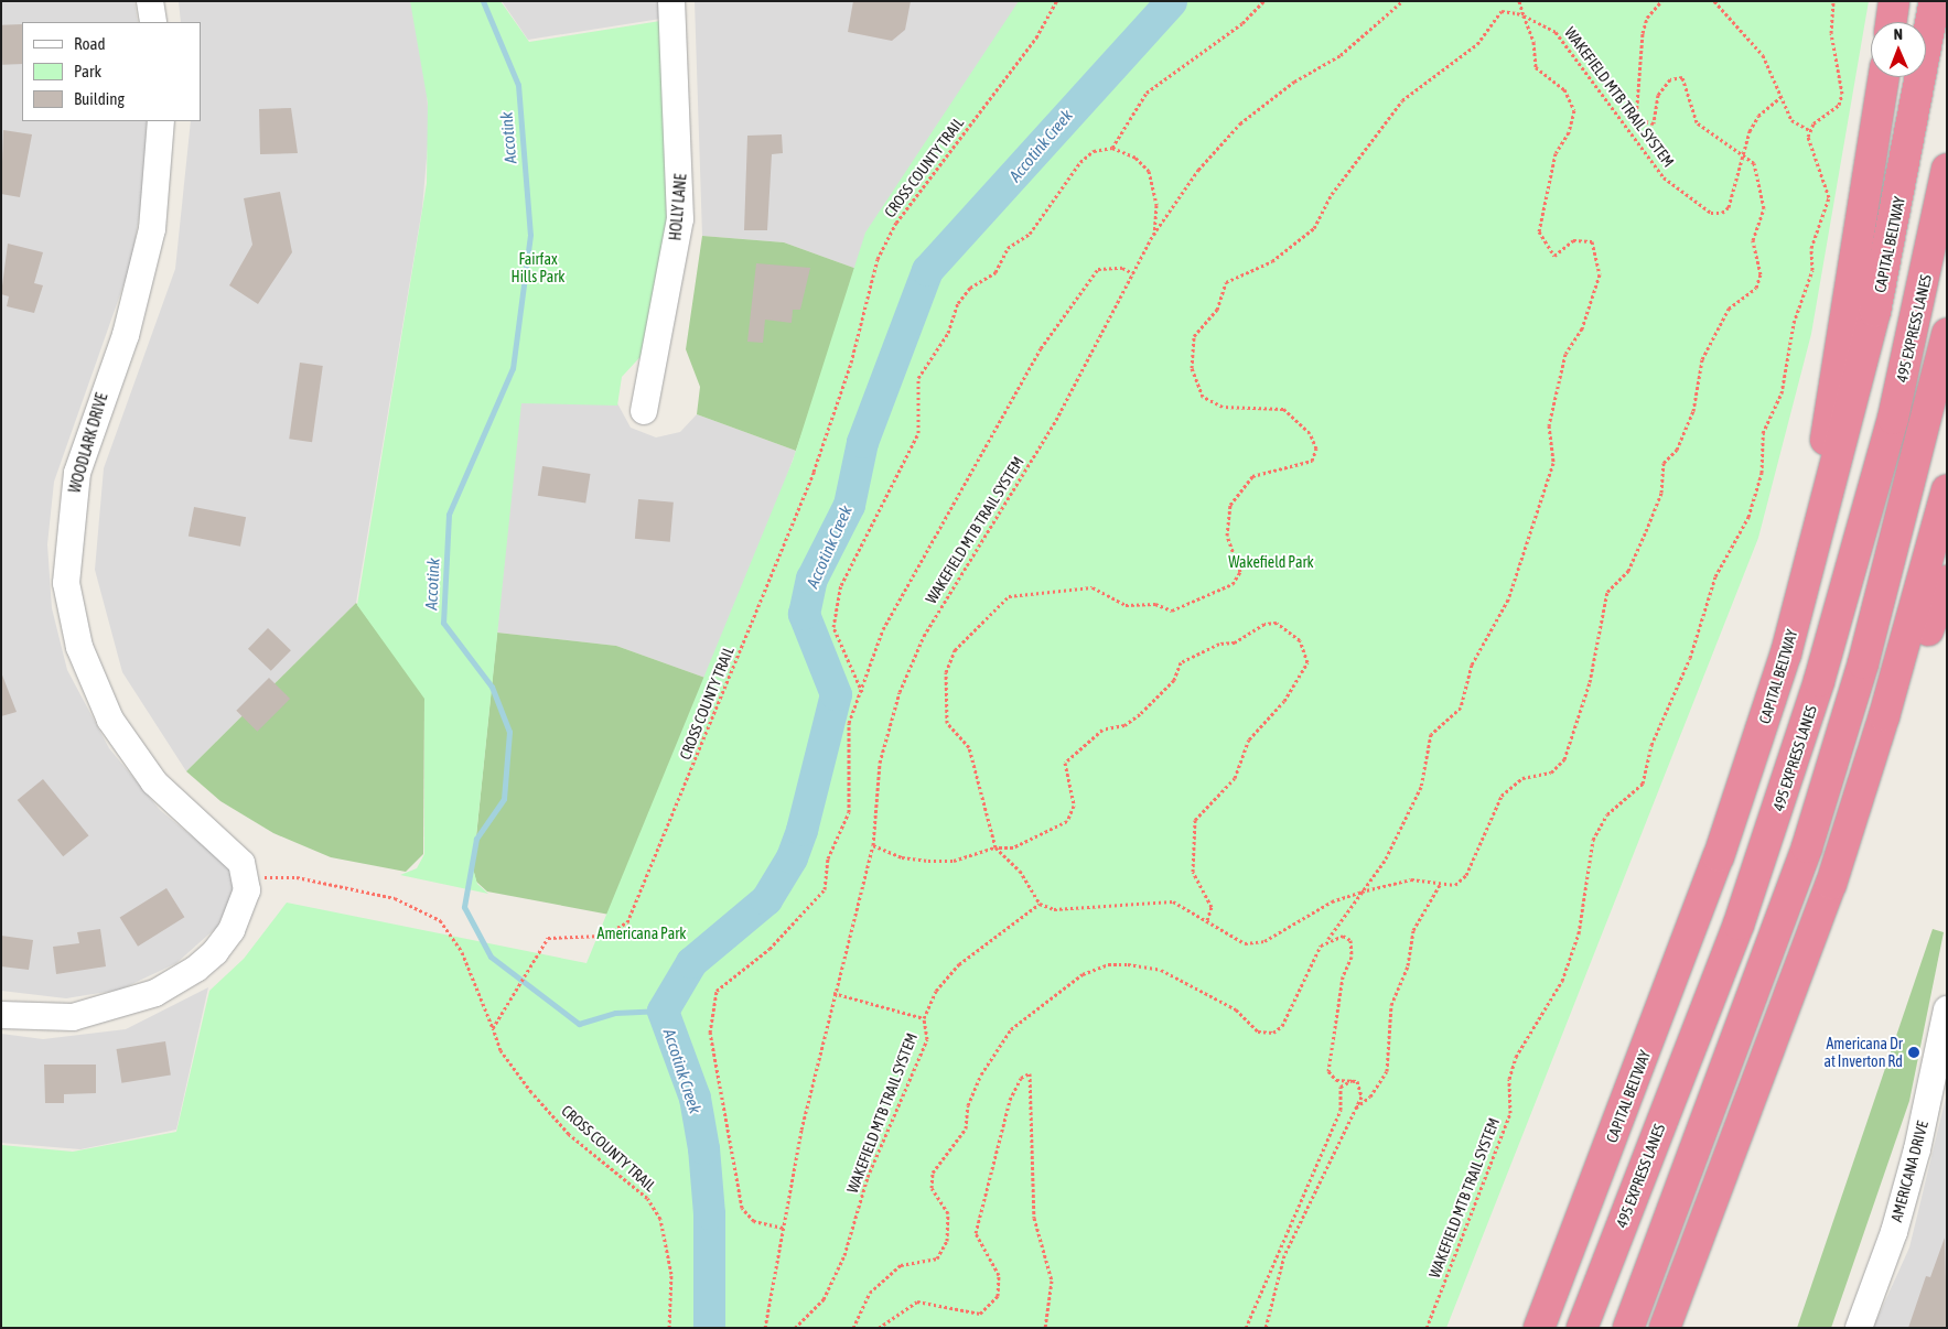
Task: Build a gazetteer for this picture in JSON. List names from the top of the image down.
{
  "streets": {
    "highway": ["CAPITAL BELTWAY", "495 EXPRESS LANES"],
    "street": ["HOLLY LANE", "WOODLARK DRIVE", "AMERICANA DRIVE"],
    "path": ["WAKEFIELD MTB TRAIL SYSTEM", "CROSS COUNTY TRAIL"]
  },
  "water": ["Accotink", "Accotink Creek"],
  "parks": ["Fairfax Hills Park", "Wakefield Park", "Americana Park"],
  "places": ["Americana Dr at Inverton Rd"],
  "legend": ["Road", "Park", "Building"],
  "north": "top"
}
